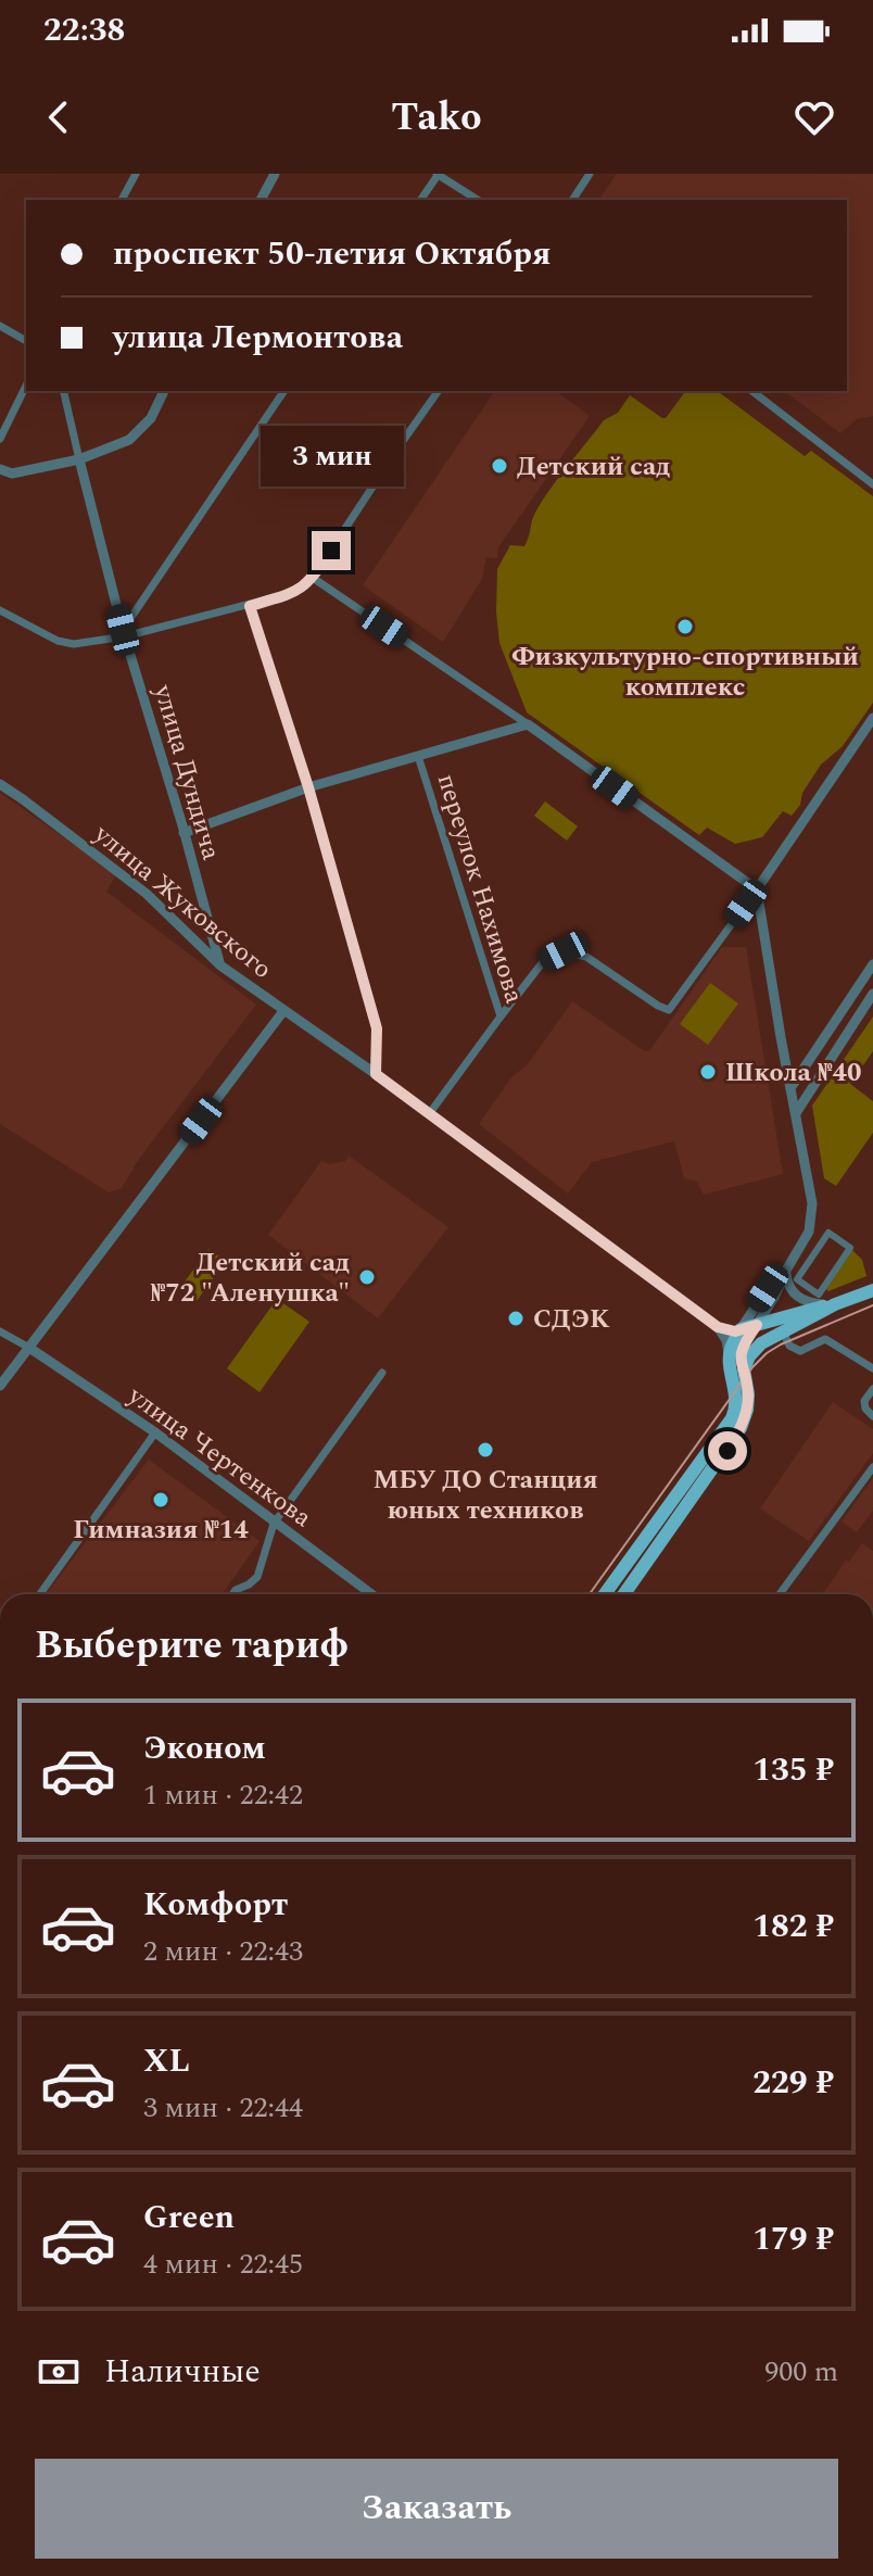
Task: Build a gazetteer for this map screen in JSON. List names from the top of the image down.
{
  "streets": {
    "street": [
      "улица Дундича",
      "переулок Нахимова",
      "улица Жуковского",
      "улица Чертенкова"
    ]
  },
  "crossings": [
    ["улица Дундича", "улица Жуковского"],
    ["переулок Нахимова", "улица Жуковского"]
  ],
  "places": [
    "Детский сад",
    "Физкультурно-спортивный комплекс",
    "Школа №40",
    "Детский сад №72 \"Аленушка\"",
    "СДЭК",
    "МБУ ДО Станция юных техников",
    "Гимназия №14"
  ],
  "page": {
    "status": "22:38",
    "header": "Tako",
    "banner": ["проспект 50-летия Октября", "улица Лермонтова"],
    "bubble": "3 мин",
    "heading": "Выберите тариф",
    "list": [
      {
        "name": "Эконом",
        "note": "1 мин · 22:42",
        "value": "135 ₽"
      },
      {
        "name": "Комфорт",
        "note": "2 мин · 22:43",
        "value": "182 ₽"
      },
      {
        "name": "XL",
        "note": "3 мин · 22:44",
        "value": "229 ₽"
      },
      {
        "name": "Green",
        "note": "4 мин · 22:45",
        "value": "179 ₽"
      }
    ],
    "pay": ["Наличные", "900 m"],
    "buttons": "Заказать"
  }
}
